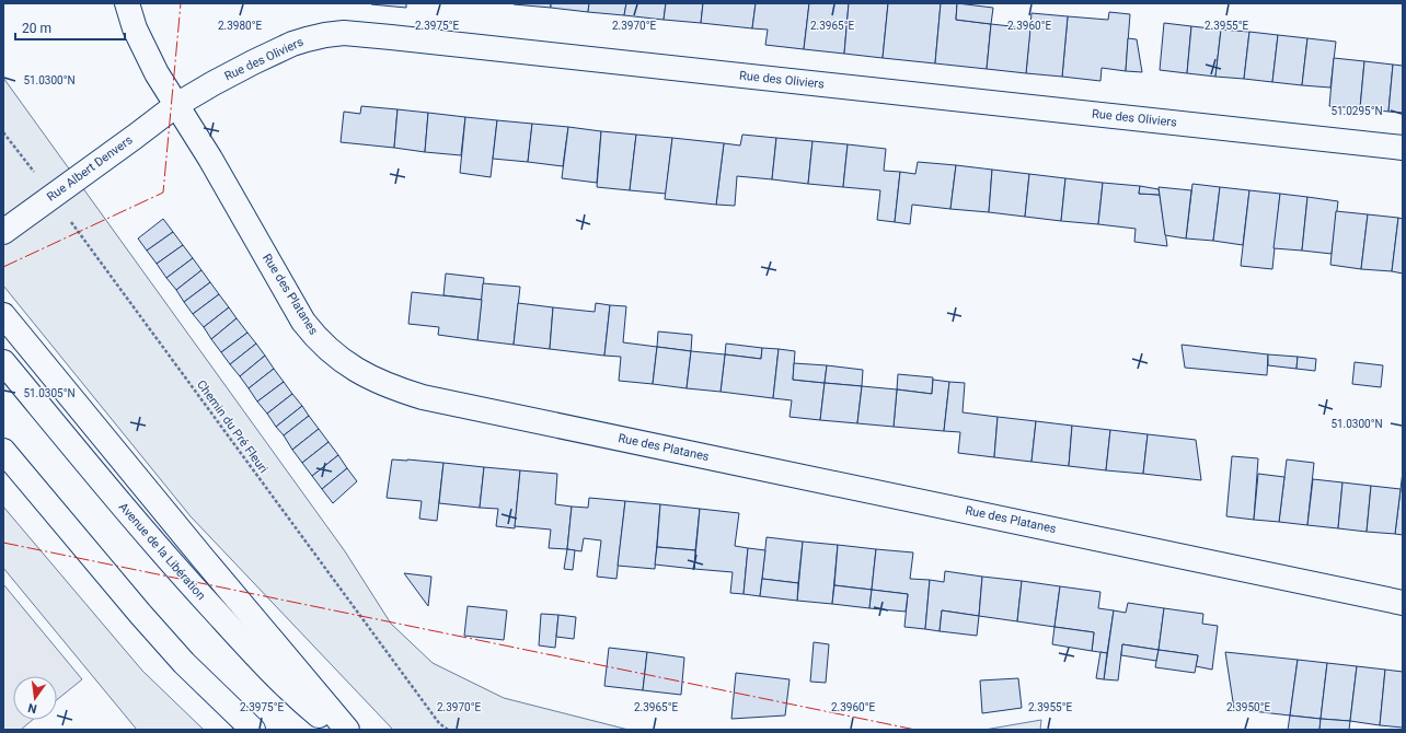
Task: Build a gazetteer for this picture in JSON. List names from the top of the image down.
{
  "streets": {
    "main road": [
      "Rue des Oliviers",
      "Rue Albert Denvers",
      "Rue des Platanes",
      "Avenue de la Libération"
    ],
    "path": ["Chemin du Pré Fleuri"]
  },
  "crossings": [
    ["Rue des Oliviers", "Rue Albert Denvers"],
    ["Rue des Oliviers", "Rue des Platanes"],
    ["Rue Albert Denvers", "Rue des Platanes"],
    ["Rue Albert Denvers", "Chemin du Pré Fleuri"]
  ],
  "scale_bar": "20 m",
  "north": "bottom",
  "coordinates": [
    "2.3980°E",
    "2.3975°E",
    "2.3970°E",
    "2.3965°E",
    "2.3960°E",
    "2.3955°E",
    "51.0300°N",
    "51.0295°N",
    "51.0305°N",
    "2.3950°E"
  ]
}
